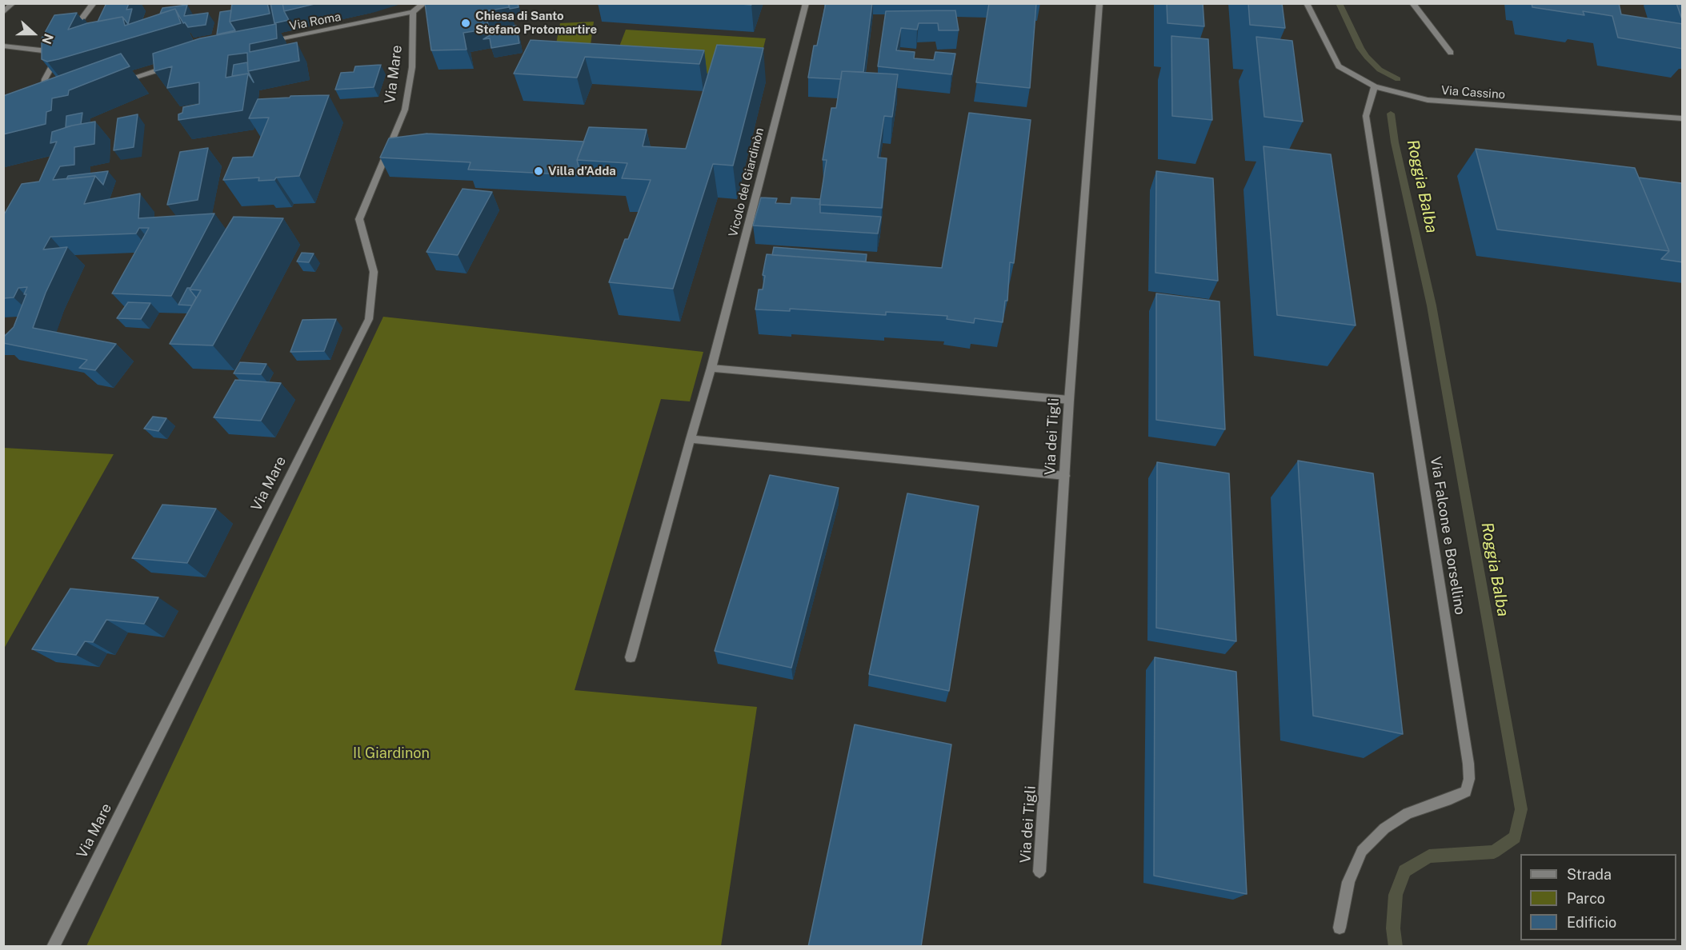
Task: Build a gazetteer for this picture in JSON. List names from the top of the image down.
{
  "streets": {
    "street": [
      "Via Roma",
      "Via Mare",
      "Via Cassino",
      "Vicolo del Giardinòn",
      "Via dei Tigli",
      "Via Falcone e Borsellino"
    ]
  },
  "crossings": [
    ["Via Roma", "Via Mare"],
    ["Via Cassino", "Via Falcone e Borsellino"]
  ],
  "water": ["Roggia Balba"],
  "parks": ["Il Giardinon"],
  "places": ["Chiesa di Santo Stefano Protomartire", "Villa d’Adda"],
  "legend": ["Strada", "Parco", "Edificio"],
  "north": "right"
}
